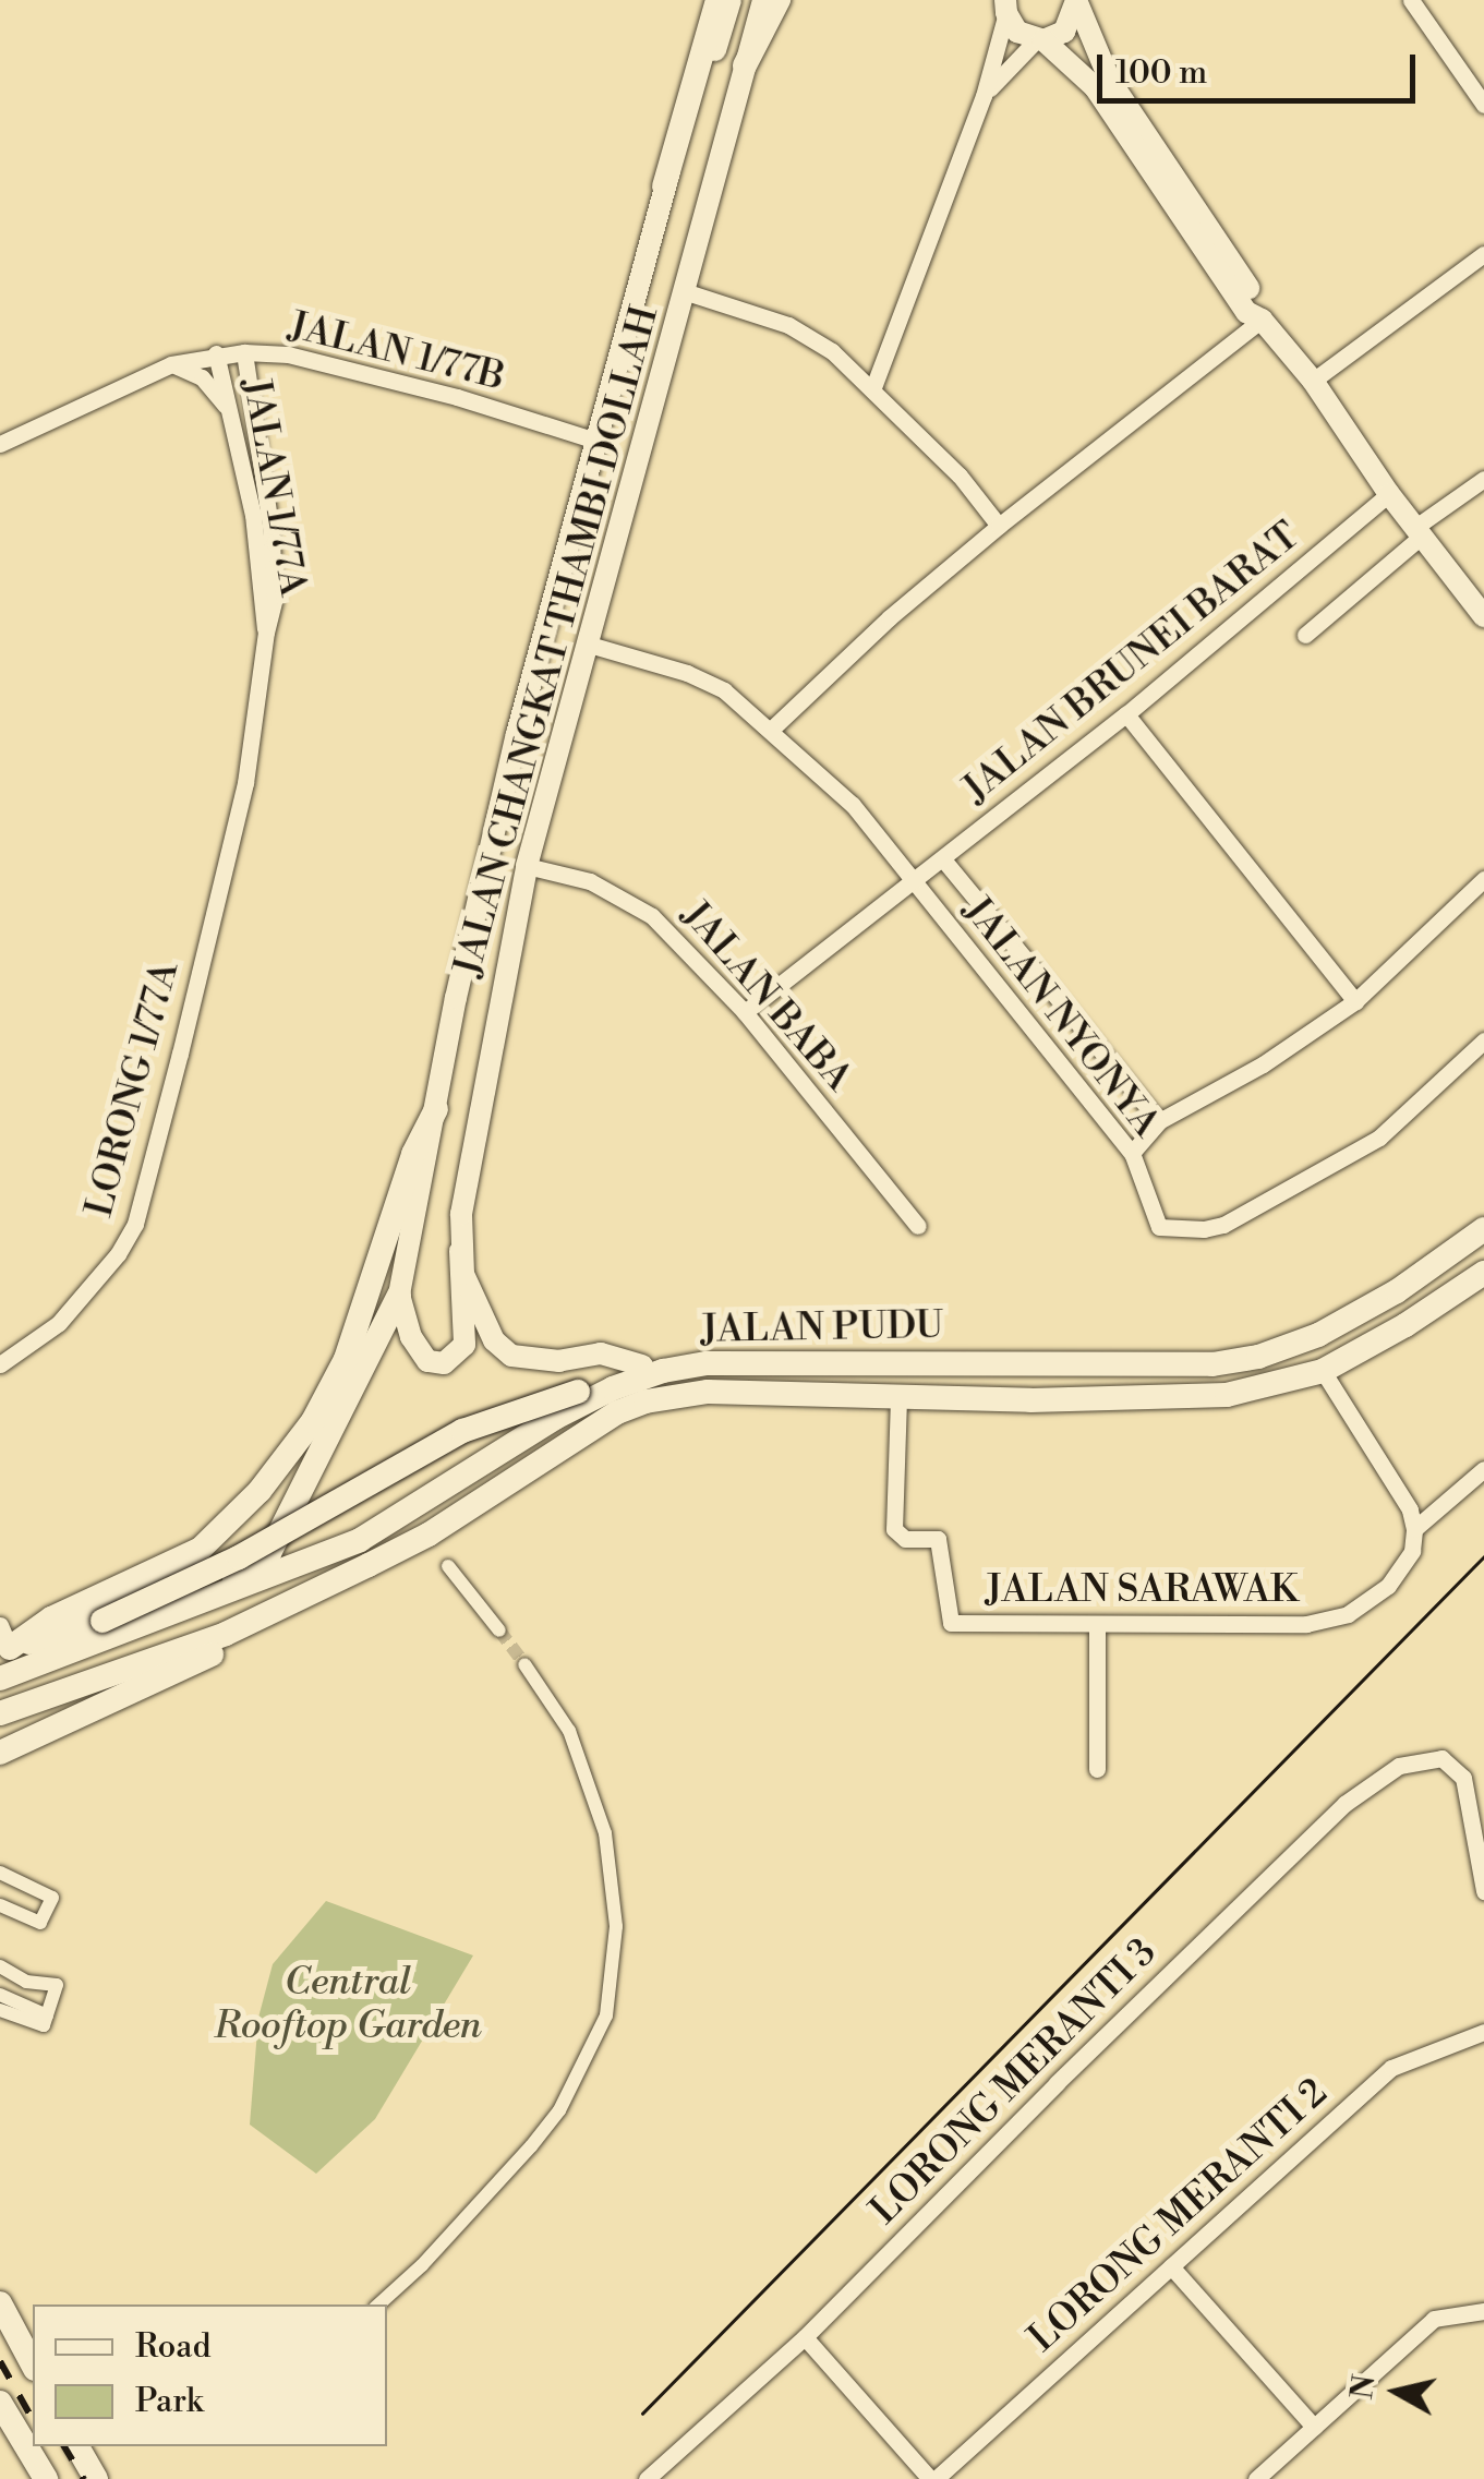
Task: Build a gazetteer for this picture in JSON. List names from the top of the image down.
{
  "streets": {
    "main road": ["JALAN PUDU"],
    "street": [
      "JALAN 1/77B",
      "JALAN 1/77A",
      "JALAN CHANGKAT THAMBI DOLLAH",
      "JALAN BRUNEI BARAT",
      "JALAN BABA",
      "JALAN NYONYA",
      "LORONG 1/77A",
      "JALAN SARAWAK",
      "LORONG MERANTI 3",
      "LORONG MERANTI 2"
    ]
  },
  "crossings": [
    ["JALAN 1/77B", "JALAN 1/77A"],
    ["JALAN 1/77B", "JALAN CHANGKAT THAMBI DOLLAH"],
    ["JALAN 1/77A", "LORONG 1/77A"],
    ["JALAN CHANGKAT THAMBI DOLLAH", "JALAN BABA"],
    ["JALAN CHANGKAT THAMBI DOLLAH", "JALAN NYONYA"],
    ["JALAN BRUNEI BARAT", "JALAN BABA"],
    ["JALAN BRUNEI BARAT", "JALAN NYONYA"],
    ["JALAN PUDU", "JALAN SARAWAK"]
  ],
  "parks": ["Central Rooftop Garden"],
  "legend": ["Road", "Park"],
  "scale_bar": "100 m",
  "north": "left"
}
